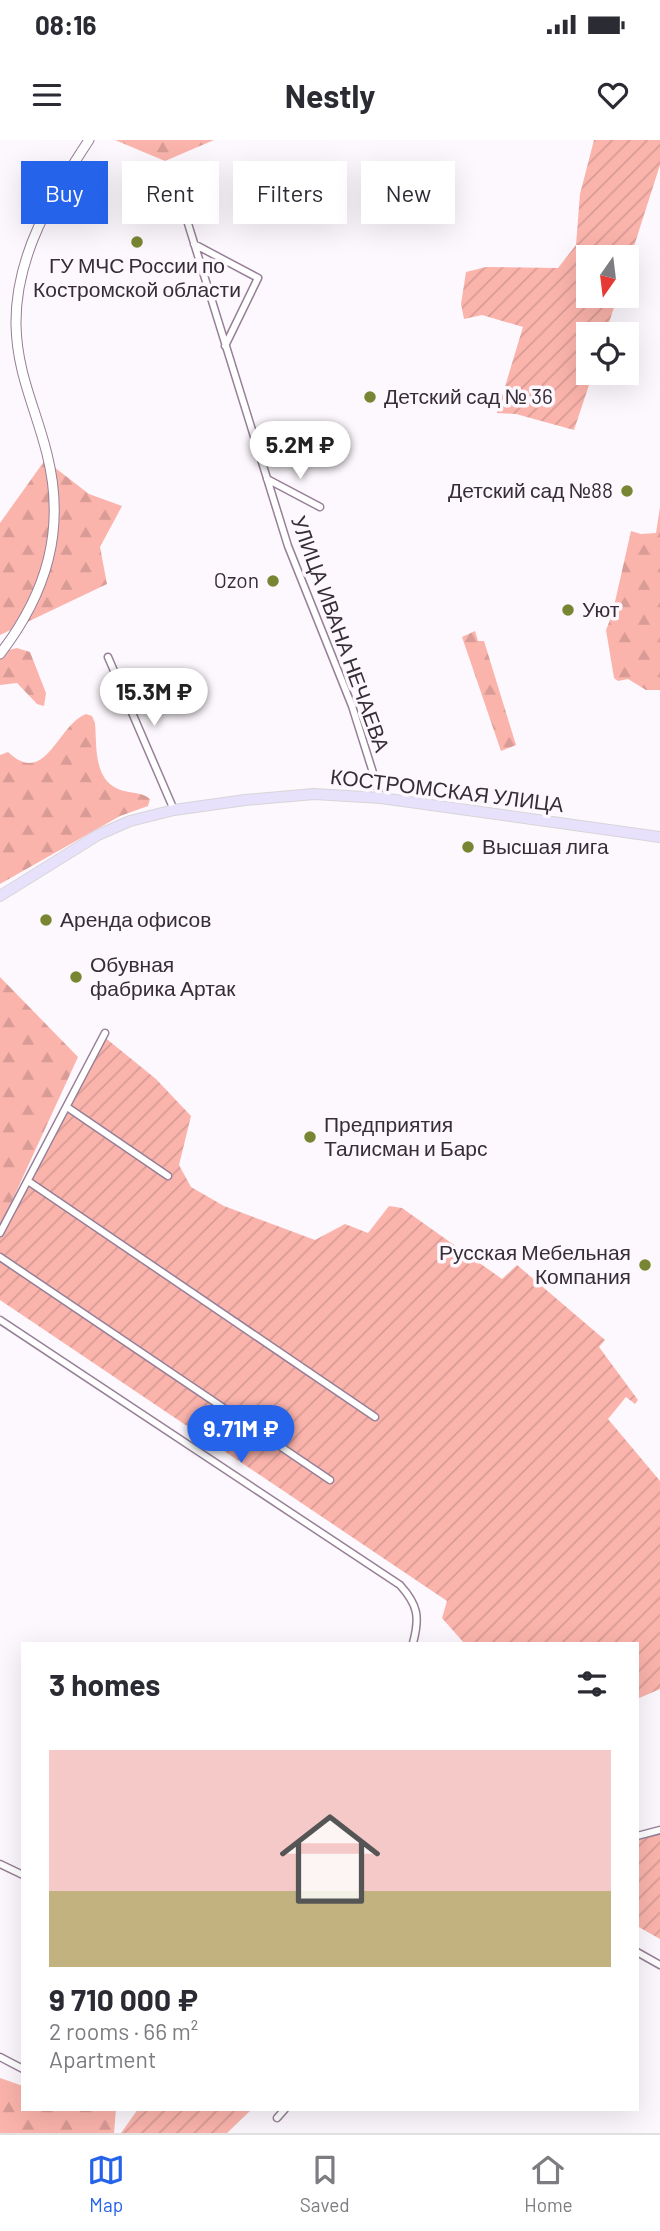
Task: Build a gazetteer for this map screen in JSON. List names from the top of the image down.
{
  "streets": {
    "main road": ["КОСТРОМСКАЯ УЛИЦА"],
    "street": ["УЛИЦА ИВАНА НЕЧАЕВА"]
  },
  "crossings": [
    ["УЛИЦА ИВАНА НЕЧАЕВА", "КОСТРОМСКАЯ УЛИЦА"]
  ],
  "places": [
    "ГУ МЧС России по Костромской области",
    "Детский сад № 36",
    "Детский сад №88",
    "Ozon",
    "Уют",
    "Высшая лига",
    "Аренда офисов",
    "Обувная фабрика Артак",
    "Предприятия Талисман и Барс",
    "Русская Мебельная Компания"
  ],
  "north": "bottom",
  "page": {
    "status": "08:16",
    "header": "Nestly",
    "chip": [
      "Buy",
      "Rent",
      "Filters",
      "New"
    ],
    "price": ["5.2M ₽", "15.3M ₽", "9.71M ₽"],
    "heading": "3 homes",
    "list": [
      {
        "name": "9 710 000 ₽",
        "note": "2 rooms · 66 m² · Apartment"
      }
    ],
    "tabs": ["Map", "Saved", "Home"]
  }
}
